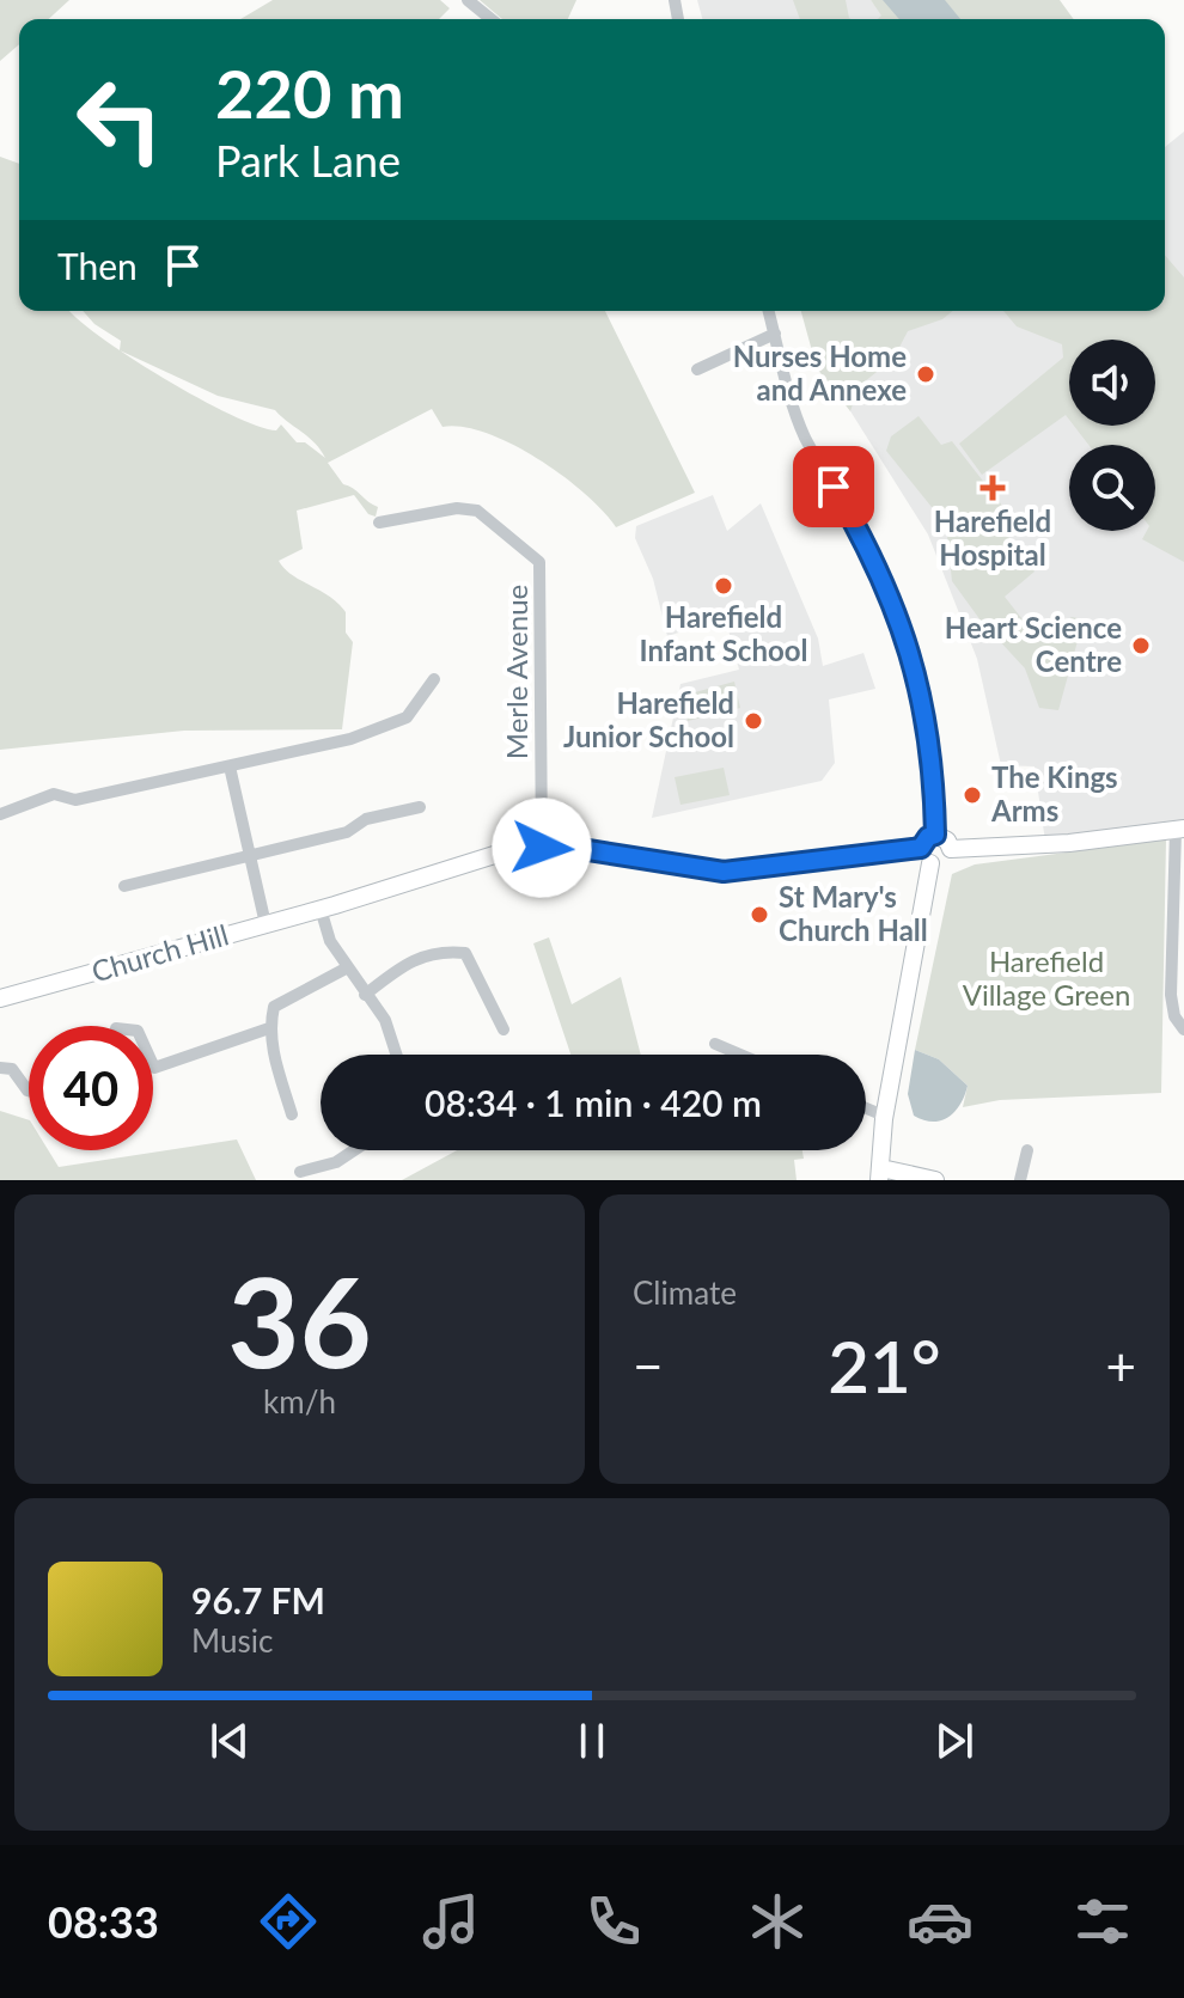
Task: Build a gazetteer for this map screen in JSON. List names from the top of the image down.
{
  "streets": {
    "street": ["Merle Avenue", "Church Hill"]
  },
  "crossings": [
    ["Merle Avenue", "Church Hill"]
  ],
  "parks": ["Harefield Village Green"],
  "places": {
    "other": [
      "Nurses Home and Annexe",
      "Harefield Infant School",
      "Heart Science Centre",
      "Harefield Junior School",
      "The Kings Arms",
      "St Mary's Church Hall"
    ],
    "health": ["Harefield Hospital"]
  },
  "page": {
    "turn": ["220 m", "Park Lane"],
    "then": "Then",
    "limit": "40",
    "trip": "08:34 · 1 min · 420 m",
    "tile": [
      ["36", "km/h"],
      "Climate"
    ],
    "heat": ["−", "21°", "+"],
    "song": ["96.7 FM", "Music"],
    "tabs": "08:33"
  }
}
